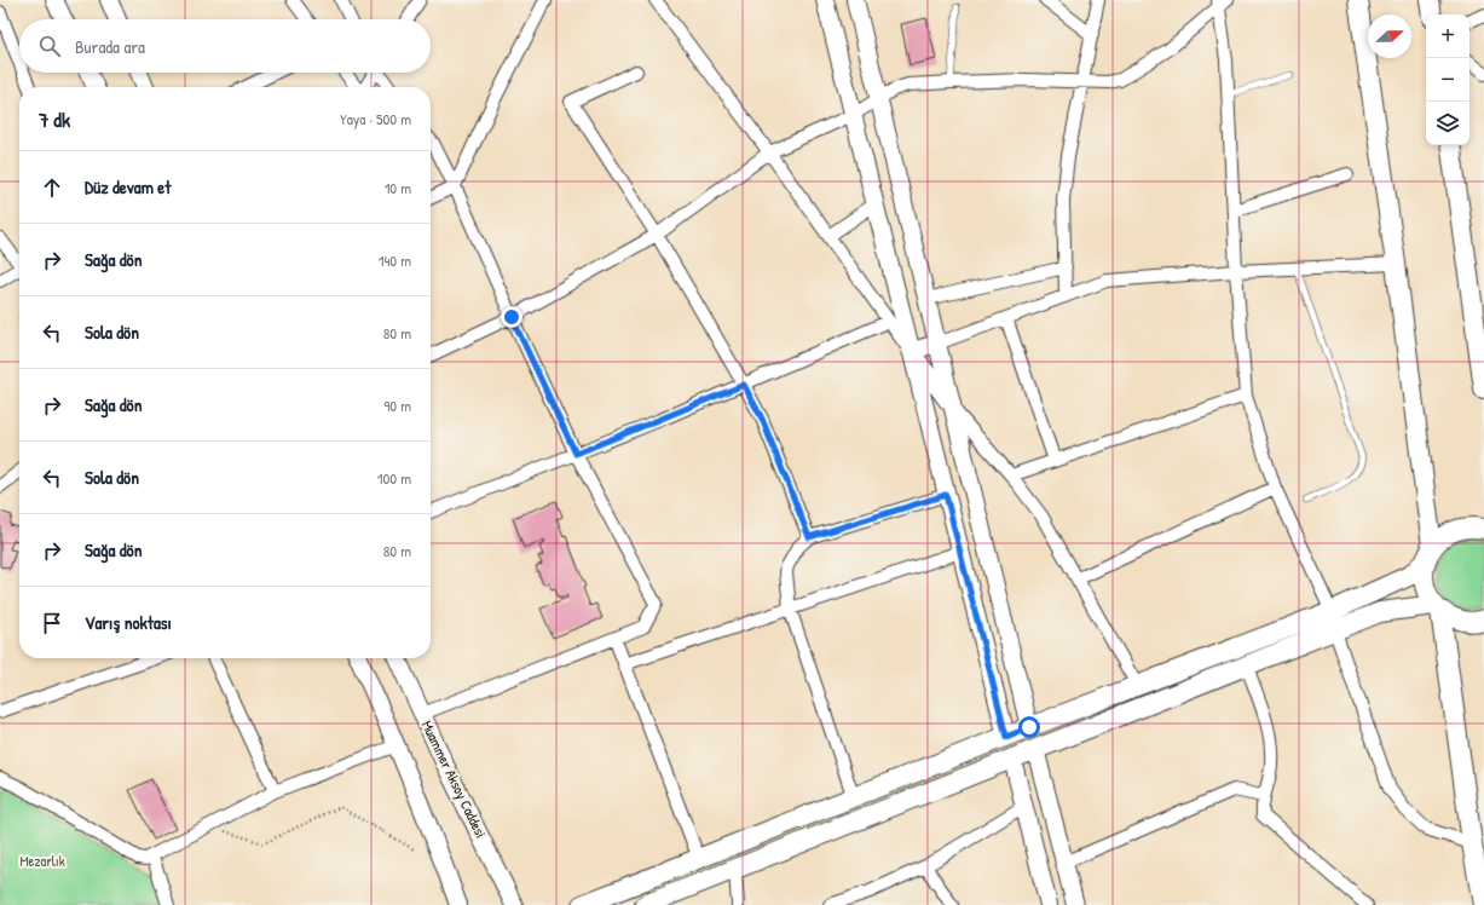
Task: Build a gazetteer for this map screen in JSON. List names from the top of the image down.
{
  "streets": {
    "street": ["Muammer Aksoy Caddesi"]
  },
  "parks": ["Mezarlık"],
  "north": "right",
  "page": {
    "map_buttons": ["+", "−"],
    "search": "Burada ara",
    "heading": ["7 dk", "Yaya · 500 m"],
    "list": [
      ["Düz devam et", "10 m"],
      ["Sağa dön", "140 m"],
      ["Sola dön", "80 m"],
      ["Sağa dön", "90 m"],
      ["Sola dön", "100 m"],
      ["Sağa dön", "80 m"],
      "Varış noktası"
    ]
  }
}
